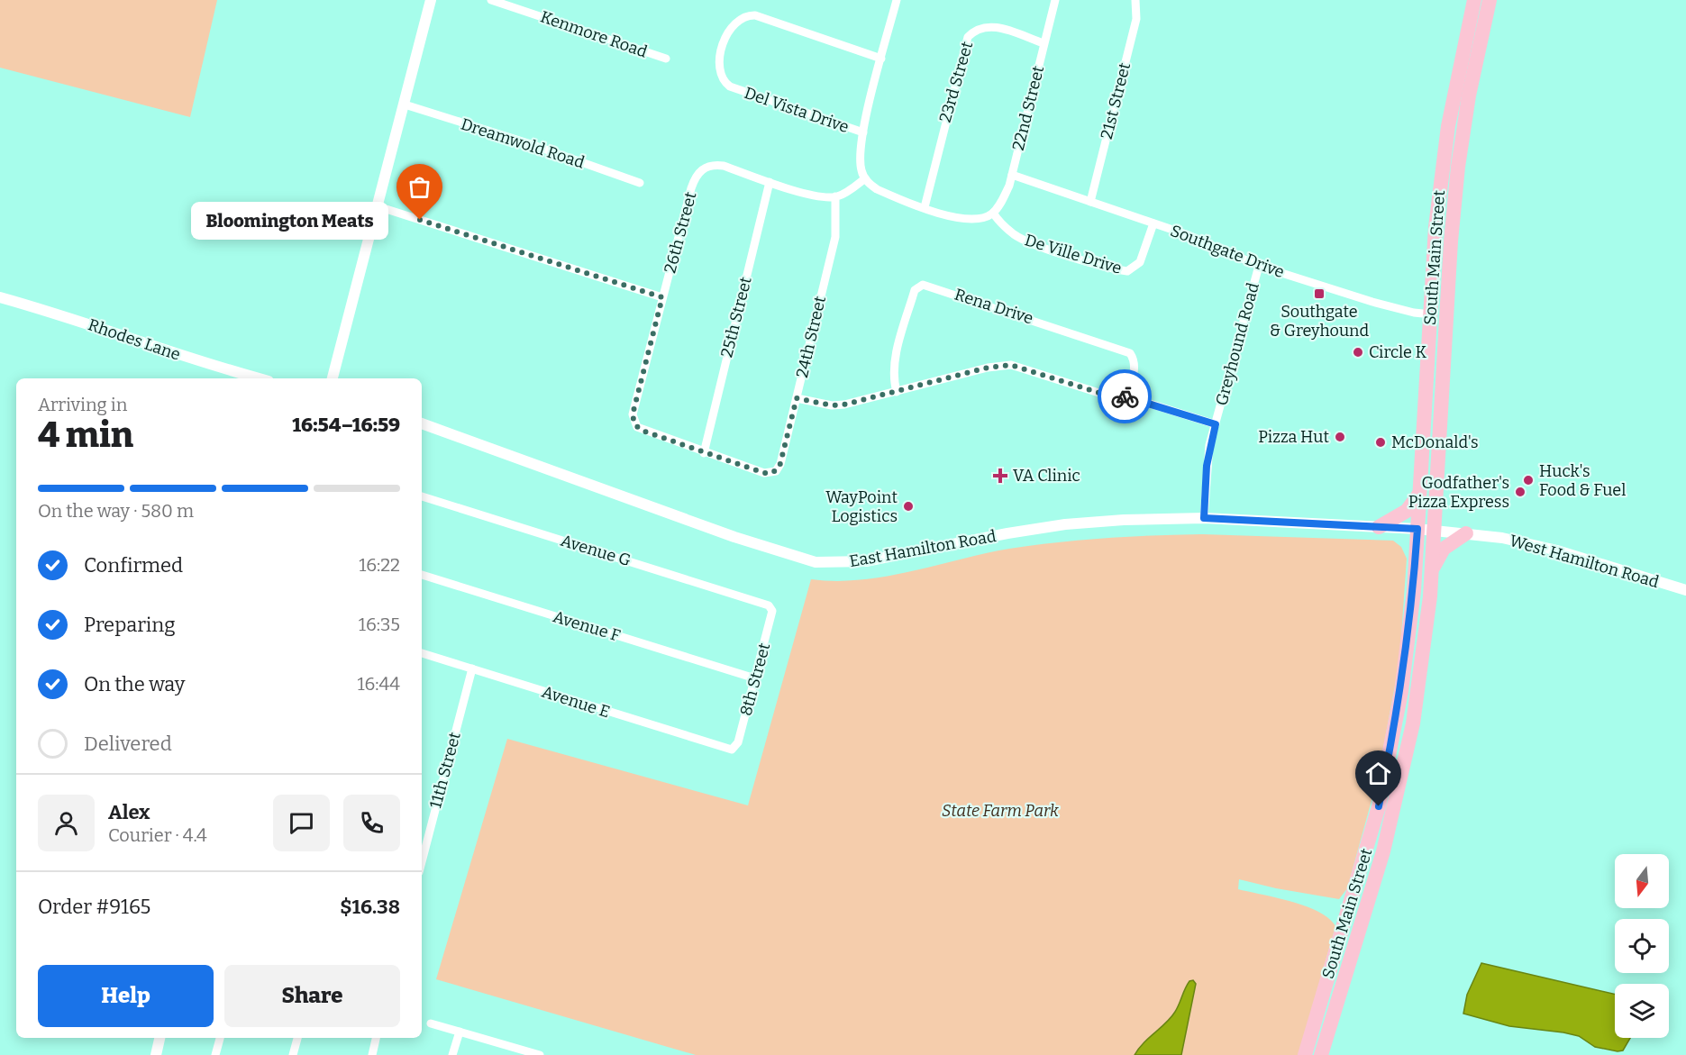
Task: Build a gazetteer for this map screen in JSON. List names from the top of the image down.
{
  "streets": {
    "highway": ["South Main Street"],
    "main road": ["Rhodes Lane", "East Hamilton Road", "West Hamilton Road"],
    "street": [
      "Kenmore Road",
      "23rd Street",
      "21st Street",
      "22nd Street",
      "Del Vista Drive",
      "Dreamwold Road",
      "26th Street",
      "Southgate Drive",
      "De Ville Drive",
      "Rena Drive",
      "25th Street",
      "24th Street",
      "Greyhound Road",
      "Avenue G",
      "Avenue F",
      "8th Street",
      "Avenue E",
      "11th Street"
    ]
  },
  "crossings": [
    ["23rd Street", "22nd Street"],
    ["21st Street", "Southgate Drive"],
    ["22nd Street", "Southgate Drive"],
    ["22nd Street", "De Ville Drive"],
    ["26th Street", "25th Street"],
    ["26th Street", "24th Street"],
    ["Southgate Drive", "De Ville Drive"],
    ["Southgate Drive", "South Main Street"],
    ["Southgate Drive", "Greyhound Road"],
    ["South Main Street", "East Hamilton Road"],
    ["South Main Street", "West Hamilton Road"],
    ["25th Street", "24th Street"],
    ["Greyhound Road", "East Hamilton Road"],
    ["East Hamilton Road", "West Hamilton Road"],
    ["Avenue G", "8th Street"],
    ["Avenue F", "8th Street"],
    ["8th Street", "Avenue E"],
    ["Avenue E", "11th Street"]
  ],
  "parks": ["State Farm Park"],
  "places": {
    "other": [
      "Bloomington Meats",
      "Circle K",
      "Pizza Hut",
      "McDonald's",
      "Huck's Food & Fuel",
      "Godfather's Pizza Express",
      "WayPoint Logistics"
    ],
    "transit": ["Southgate & Greyhound"],
    "health": ["VA Clinic"]
  },
  "north": "bottom",
  "page": {
    "bubble": "Bloomington Meats",
    "heading": ["4 min", "Arriving in", "16:54–16:59"],
    "panel": [
      "Alex",
      "Courier · 4.4",
      "Order #9165",
      "$16.38"
    ],
    "bar": "On the way · 580 m",
    "list": [
      ["Confirmed", "16:22"],
      ["Preparing", "16:35"],
      ["On the way", "16:44"],
      "Delivered"
    ],
    "buttons": ["Help", "Share"]
  }
}
